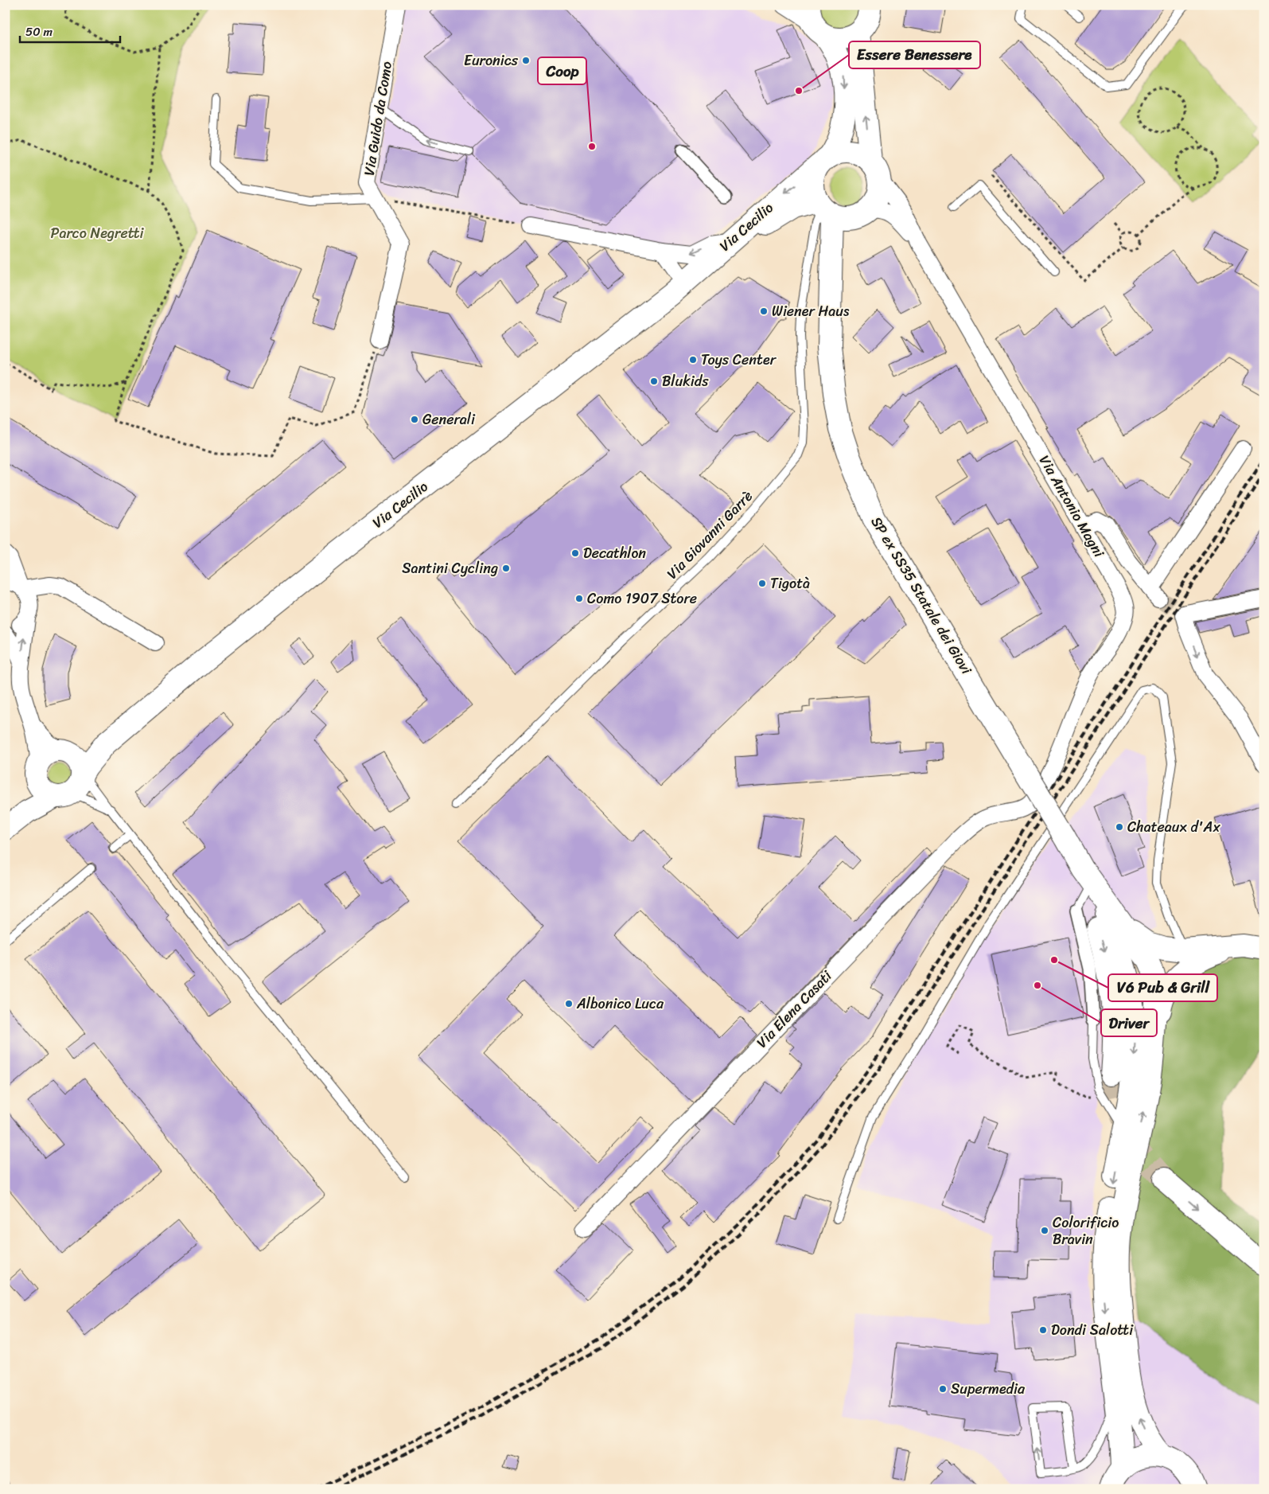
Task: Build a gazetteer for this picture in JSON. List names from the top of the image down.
{
  "streets": {
    "main road": ["Via Cecilio", "SP ex SS35 Statale dei Giovi"],
    "street": ["Via Guido da Como", "Via Antonio Magni", "Via Elena Casati"],
    "lane": ["Via Giovanni Garrè"]
  },
  "crossings": [
    ["Via Cecilio", "Via Giovanni Garrè"],
    ["Via Cecilio", "SP ex SS35 Statale dei Giovi"],
    ["Via Antonio Magni", "Via Elena Casati"],
    ["Via Giovanni Garrè", "SP ex SS35 Statale dei Giovi"]
  ],
  "parks": ["Parco Negretti"],
  "places": [
    "Euronics",
    "Essere Benessere",
    "Coop",
    "Wiener Haus",
    "Toys Center",
    "Blukids",
    "Generali",
    "Decathlon",
    "Santini Cycling",
    "Tigotà",
    "Como 1907 Store",
    "Chateaux d'Ax",
    "V6 Pub & Grill",
    "Driver",
    "Albonico Luca",
    "Colorificio Bravin",
    "Dondi Salotti",
    "Supermedia"
  ],
  "scale_bar": "50 m"
}
